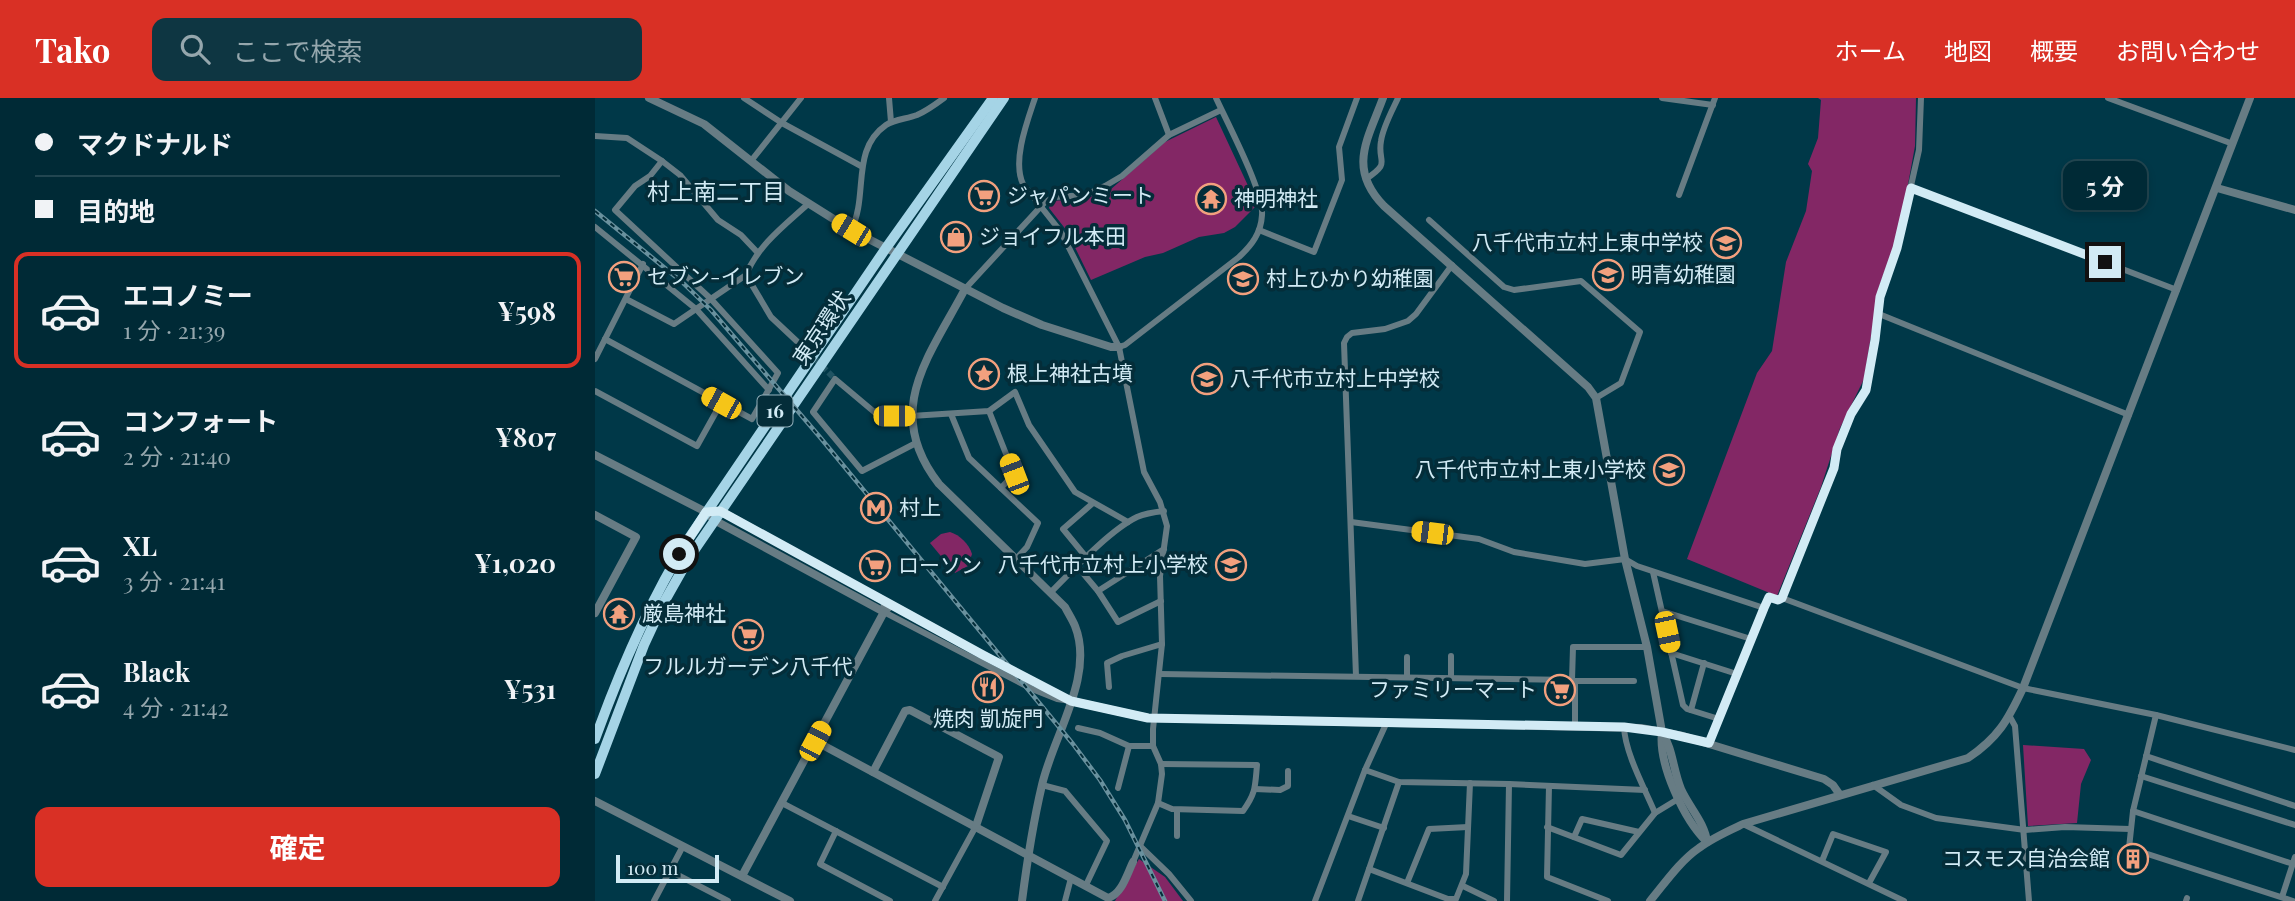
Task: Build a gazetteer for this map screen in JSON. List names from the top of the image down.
{
  "streets": {
    "highway": ["東京環状", "16"]
  },
  "districts": ["村上南二丁目"],
  "places": {
    "supermarket": [
      "ジャパンミート",
      "セブン-イレブン",
      "ローソン",
      "フルルガーデン八千代",
      "ファミリーマート"
    ],
    "temple": ["神明神社", "厳島神社"],
    "shop": ["ジョイフル本田"],
    "school or university": [
      "八千代市立村上東中学校",
      "明青幼稚園",
      "村上ひかり幼稚園",
      "八千代市立村上中学校",
      "八千代市立村上東小学校",
      "八千代市立村上小学校"
    ],
    "place": ["根上神社古墳"],
    "metro station": ["村上"],
    "restaurant": ["焼肉 凱旋門"],
    "building": ["コスモス自治会館"]
  },
  "scale_bar": "100 m",
  "page": {
    "header": "Tako",
    "search": "ここで検索",
    "nav": [
      "ホーム",
      "地図",
      "概要",
      "お問い合わせ"
    ],
    "banner": ["マクドナルド", "目的地"],
    "bubble": "5 分",
    "list": [
      {
        "name": "エコノミー",
        "note": "1 分 · 21:39",
        "value": "¥598"
      },
      {
        "name": "コンフォート",
        "note": "2 分 · 21:40",
        "value": "¥807"
      },
      {
        "name": "XL",
        "note": "3 分 · 21:41",
        "value": "¥1,020"
      },
      {
        "name": "Black",
        "note": "4 分 · 21:42",
        "value": "¥531"
      }
    ],
    "buttons": "確定",
    "scale": "100 m"
  }
}
